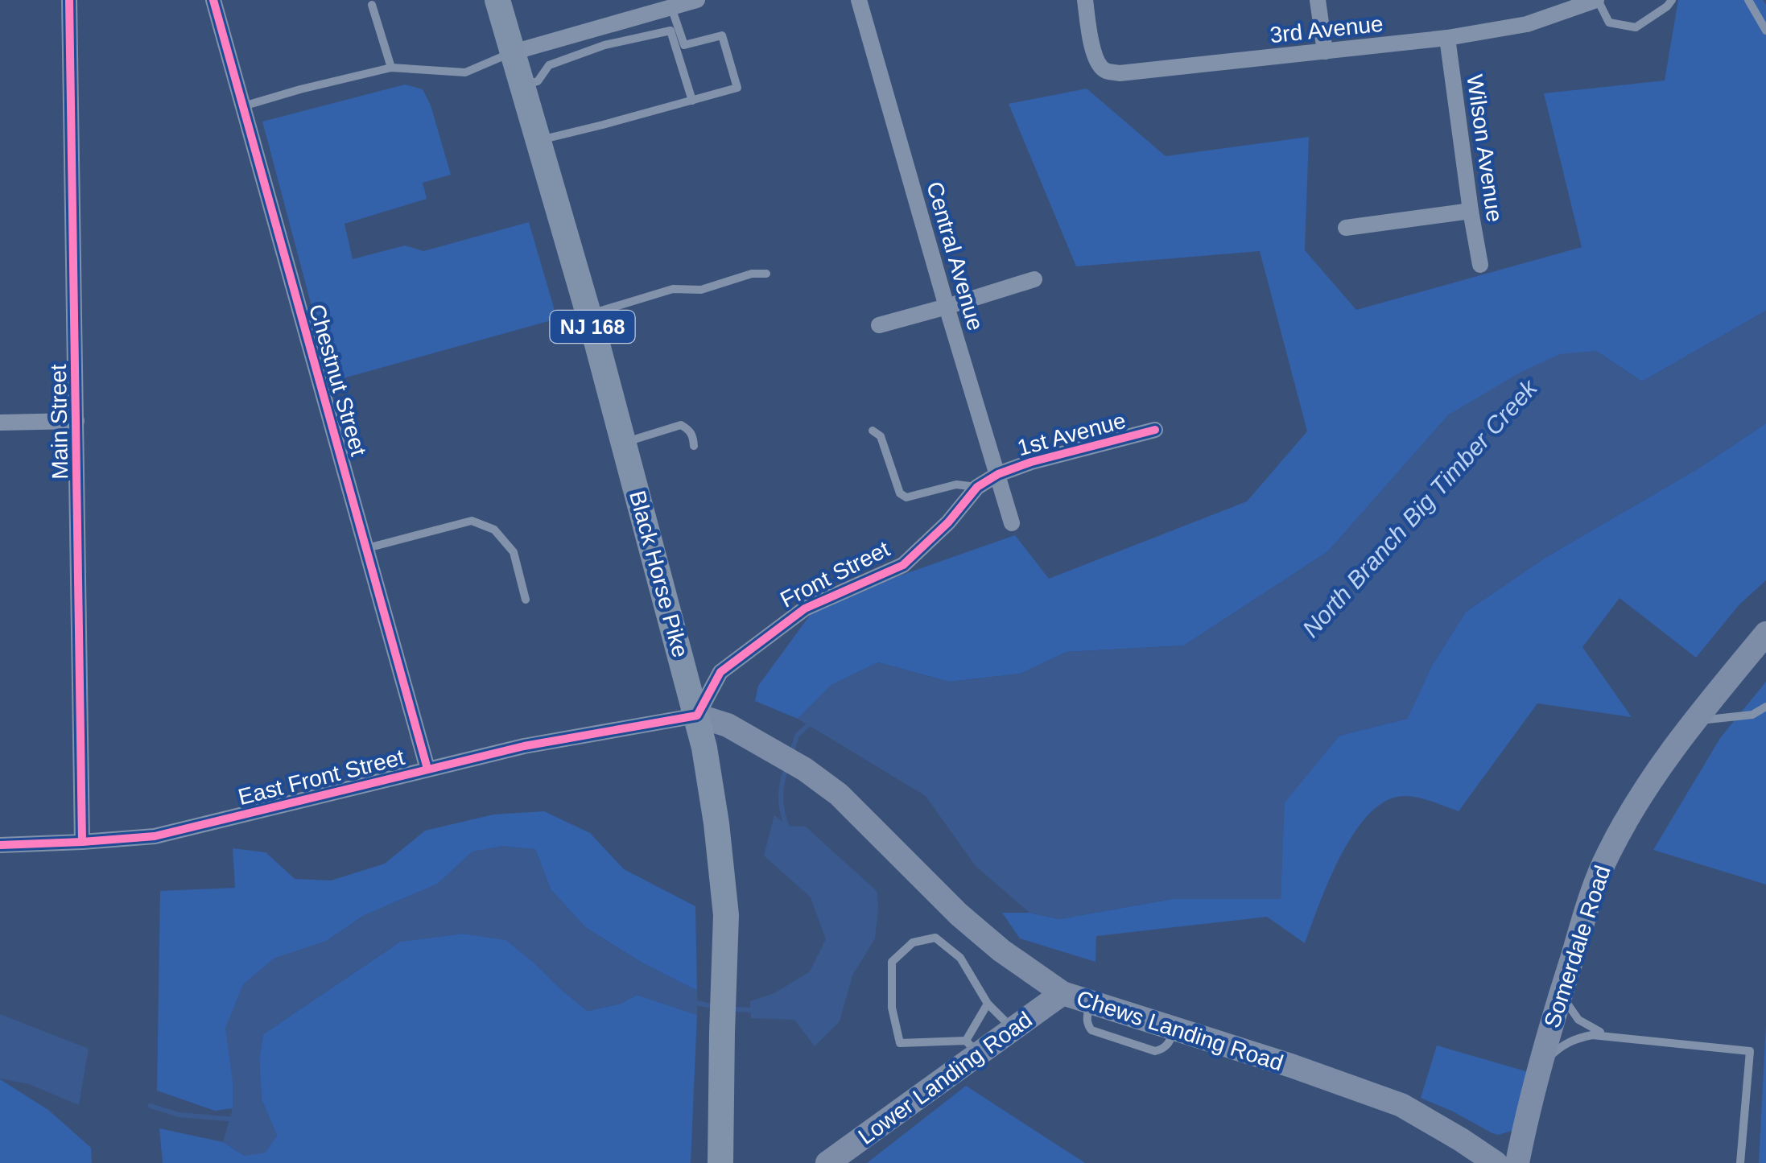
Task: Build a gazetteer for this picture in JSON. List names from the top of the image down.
{
  "streets": {
    "main road": [
      "NJ 168",
      "Black Horse Pike",
      "Somerdale Road",
      "Chews Landing Road",
      "Lower Landing Road"
    ],
    "street": [
      "3rd Avenue",
      "Wilson Avenue",
      "Central Avenue",
      "Chestnut Street",
      "Main Street",
      "1st Avenue",
      "Front Street",
      "East Front Street"
    ]
  },
  "crossings": [
    ["3rd Avenue", "Wilson Avenue"],
    ["Central Avenue", "1st Avenue"],
    ["Central Avenue", "Front Street"],
    ["Chestnut Street", "East Front Street"],
    ["Main Street", "East Front Street"],
    ["1st Avenue", "Front Street"],
    ["Black Horse Pike", "Front Street"],
    ["Black Horse Pike", "East Front Street"],
    ["Black Horse Pike", "Chews Landing Road"],
    ["Front Street", "East Front Street"],
    ["Front Street", "Chews Landing Road"],
    ["East Front Street", "Chews Landing Road"],
    ["Chews Landing Road", "Lower Landing Road"]
  ],
  "water": ["North Branch Big Timber Creek"]
}
